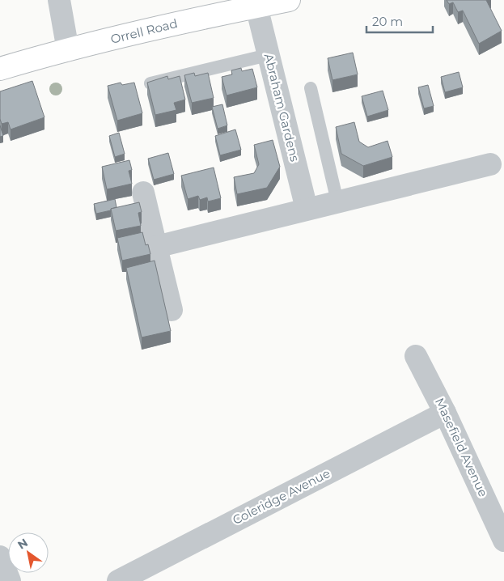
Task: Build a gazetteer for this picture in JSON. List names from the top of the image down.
{
  "streets": {
    "highway": ["Orrell Road"],
    "street": ["Abraham Gardens", "Masefield Avenue", "Coleridge Avenue"]
  },
  "crossings": [
    ["Orrell Road", "Abraham Gardens"],
    ["Masefield Avenue", "Coleridge Avenue"]
  ],
  "scale_bar": "20 m",
  "north": "top left"
}
